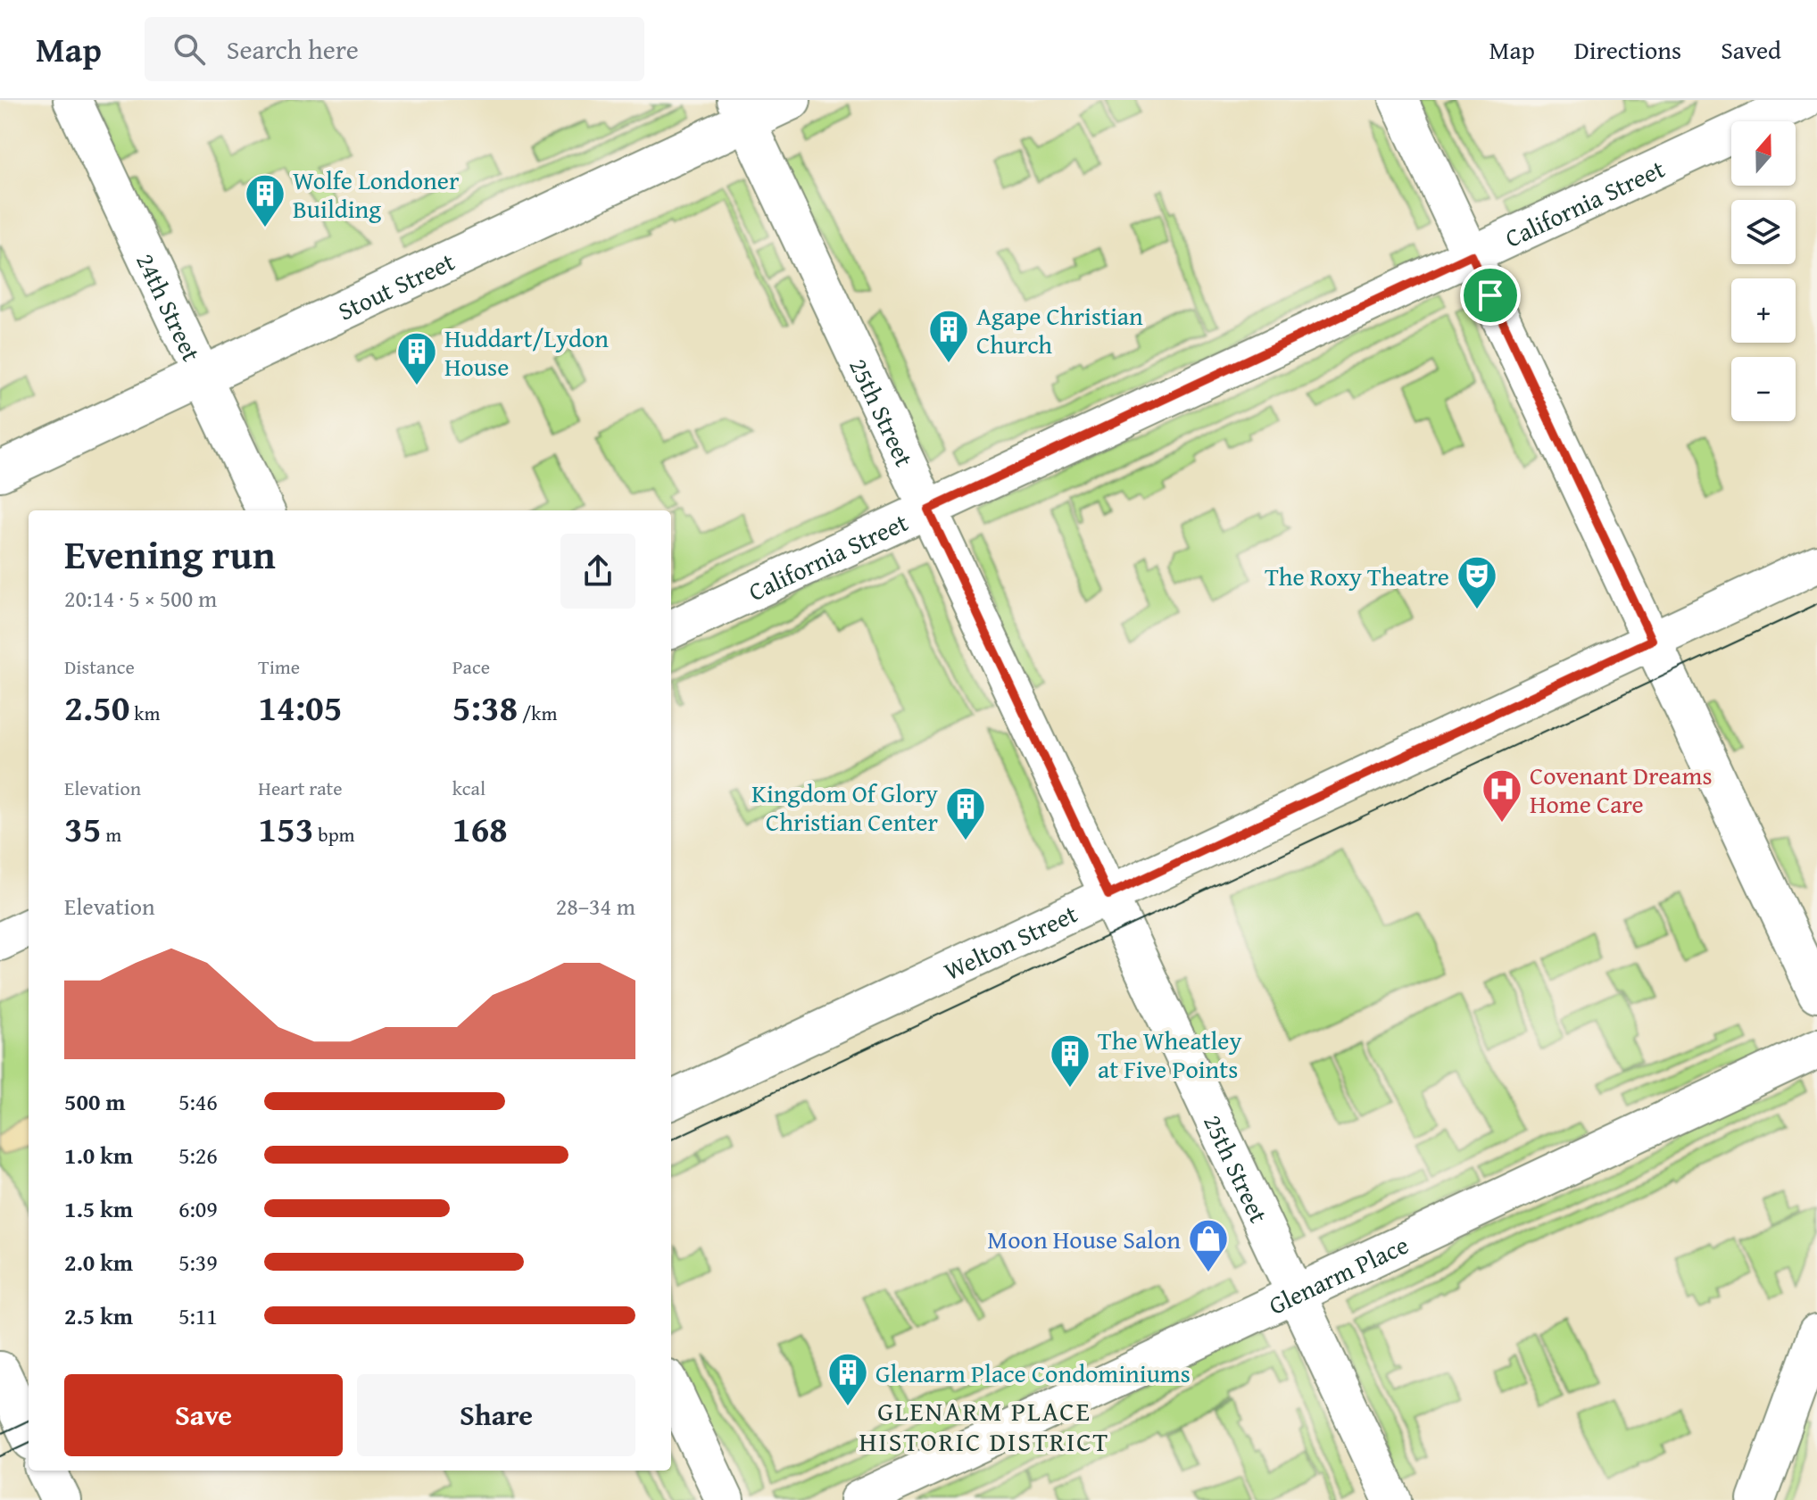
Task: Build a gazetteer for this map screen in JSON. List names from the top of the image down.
{
  "streets": {
    "main road": ["Stout Street"],
    "street": [
      "California Street",
      "24th Street",
      "25th Street",
      "Welton Street",
      "Glenarm Place"
    ]
  },
  "crossings": [
    ["California Street", "25th Street"],
    ["Stout Street", "24th Street"],
    ["Stout Street", "25th Street"],
    ["25th Street", "Welton Street"],
    ["25th Street", "Glenarm Place"]
  ],
  "districts": ["GLENARM PLACE HISTORIC DISTRICT"],
  "places": {
    "building": [
      "Wolfe Londoner Building",
      "Agape Christian Church",
      "Huddart/Lydon House",
      "Kingdom Of Glory Christian Center",
      "The Wheatley at Five Points",
      "Glenarm Place Condominiums"
    ],
    "theatre": ["The Roxy Theatre"],
    "hospital": ["Covenant Dreams Home Care"],
    "shop": ["Moon House Salon"]
  },
  "north": "top",
  "page": {
    "header": "Map",
    "search": "Search here",
    "nav": ["Map", "Directions", "Saved"],
    "map_buttons": ["+", "−"],
    "heading": ["Evening run", "20:14 · 5 × 500 m"],
    "stats": [
      ["Distance", "2.50 km"],
      ["Time", "14:05"],
      ["Pace", "5:38 /km"],
      ["Elevation", "35 m"],
      ["Heart rate", "153 bpm"],
      ["kcal", "168"]
    ],
    "chart": ["Elevation", "28–34 m"],
    "list": [
      {
        "name": "500 m",
        "note": "5:46"
      },
      {
        "name": "1.0 km",
        "note": "5:26"
      },
      {
        "name": "1.5 km",
        "note": "6:09"
      },
      {
        "name": "2.0 km",
        "note": "5:39"
      },
      {
        "name": "2.5 km",
        "note": "5:11"
      }
    ],
    "buttons": ["Save", "Share"]
  }
}
